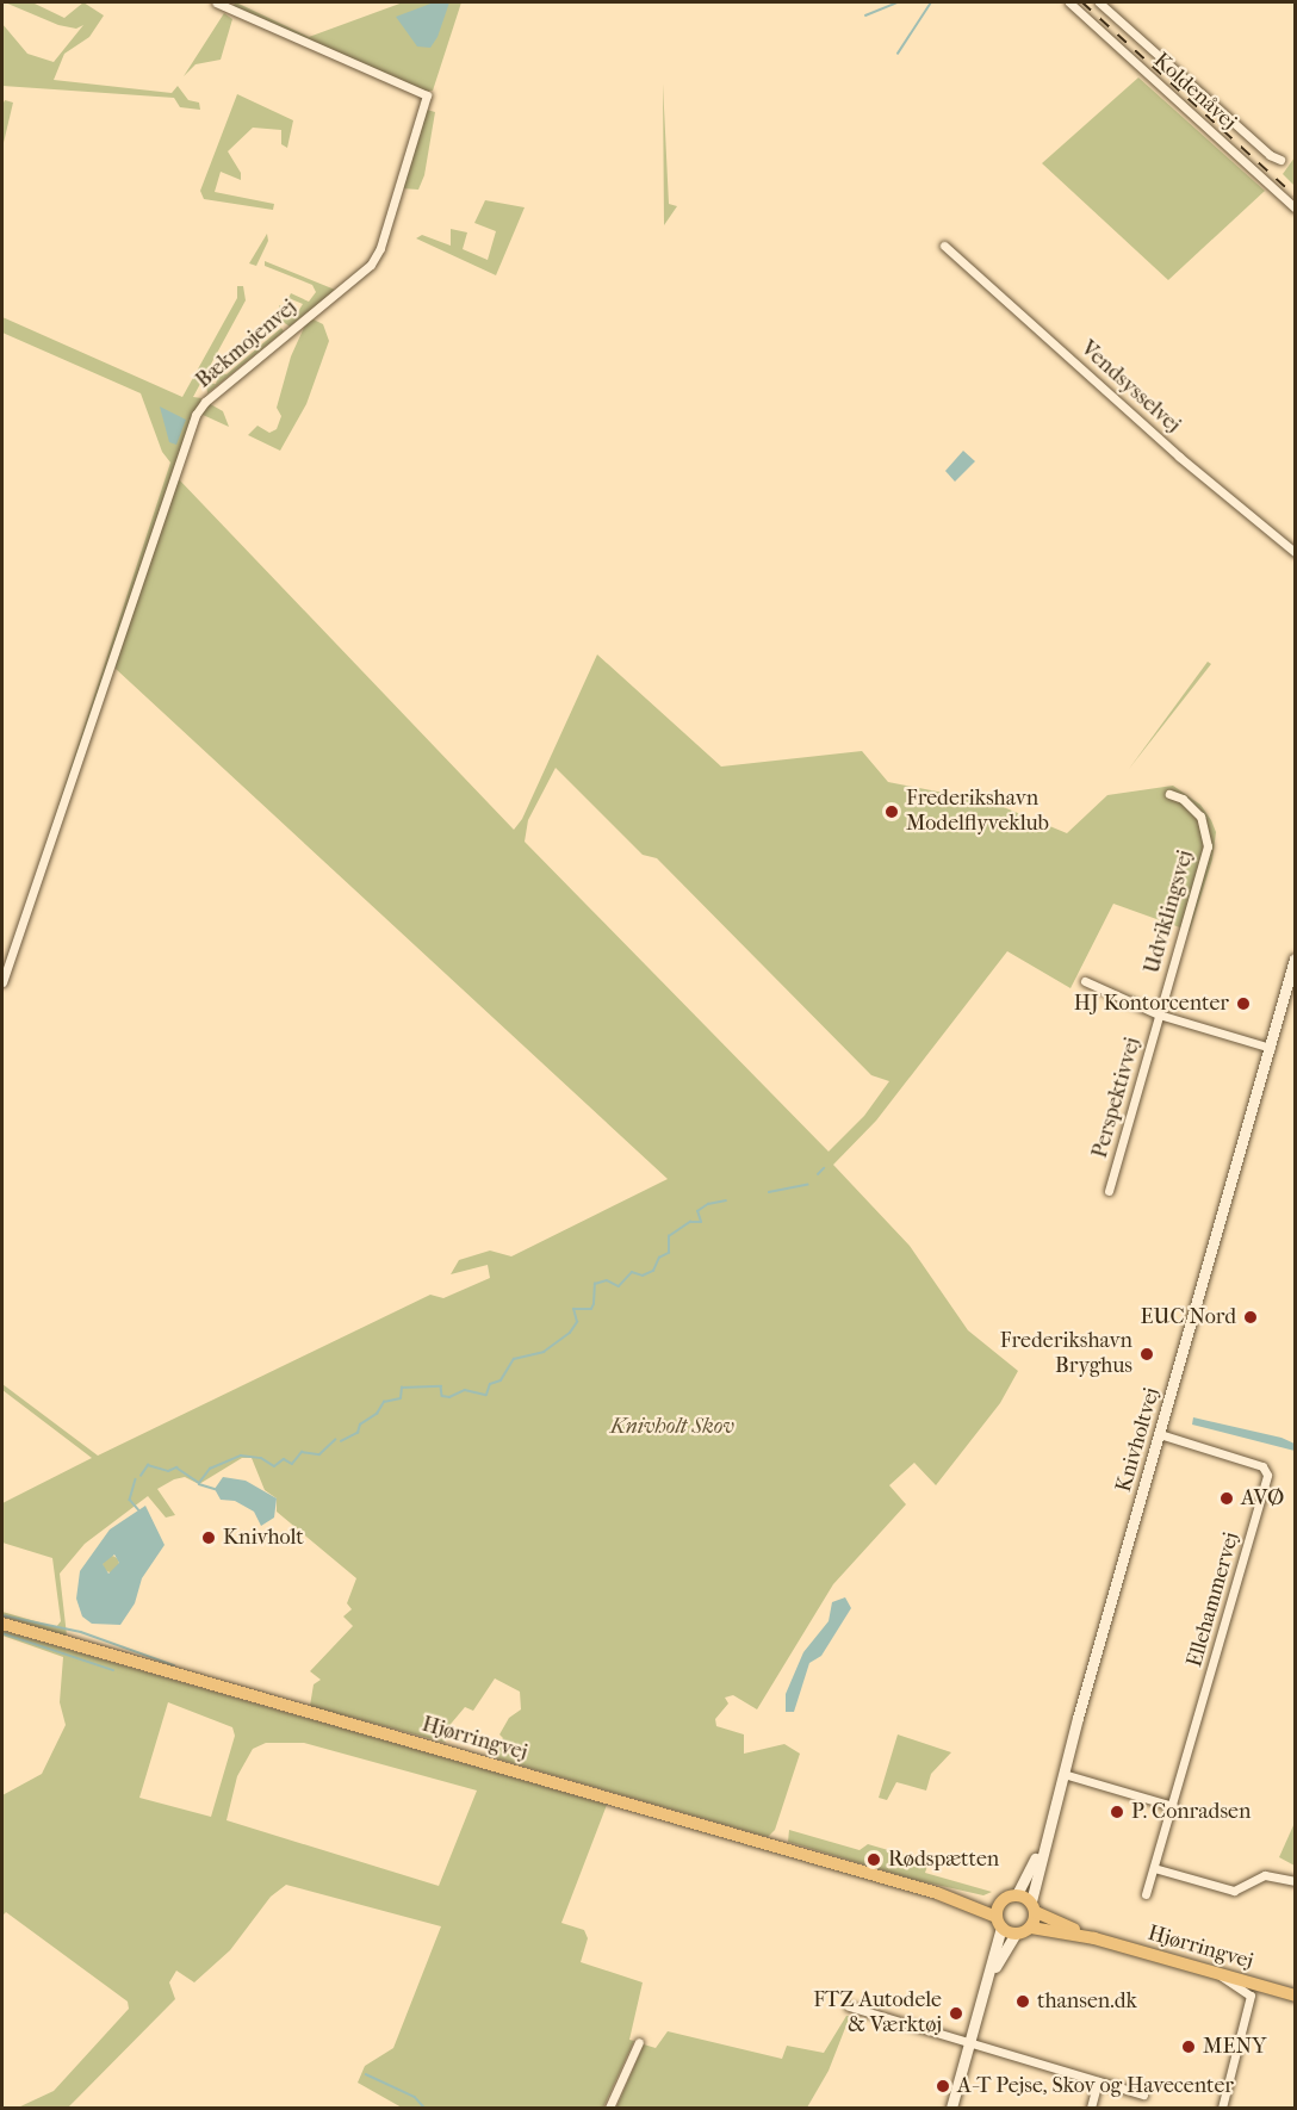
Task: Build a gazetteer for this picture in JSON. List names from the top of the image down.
{
  "streets": {
    "main road": ["Hjørringvej"],
    "street": [
      "Koldenåvej",
      "Bækmojenvej",
      "Vendsysselvej",
      "Udviklingsvej",
      "Perspektivvej",
      "Knivholtvej",
      "Ellehammervej"
    ]
  },
  "crossings": [
    ["Udviklingsvej", "Perspektivvej"],
    ["Knivholtvej", "Ellehammervej"],
    ["Knivholtvej", "Hjørringvej"]
  ],
  "parks": ["Knivholt Skov"],
  "places": [
    "Frederikshavn Modelflyveklub",
    "HJ Kontorcenter",
    "EUC Nord",
    "Frederikshavn Bryghus",
    "AVØ",
    "Knivholt",
    "P. Conradsen",
    "Rødspætten",
    "thansen.dk",
    "FTZ Autodele & Værktøj",
    "MENY",
    "A-T Pejse, Skov og Havecenter"
  ]
}
